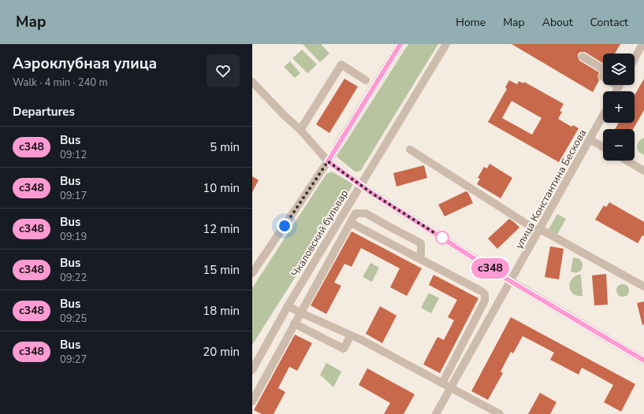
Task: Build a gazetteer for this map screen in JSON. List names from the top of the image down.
{
  "streets": {
    "street": ["улица Константина Бескова", "Чкаловский бульвар"]
  },
  "lines": ["bus line с348"],
  "page": {
    "header": "Map",
    "nav": [
      "Home",
      "Map",
      "About",
      "Contact"
    ],
    "heading": [
      ["Аэроклубная улица", "Walk · 4 min · 240 m"],
      "Departures"
    ],
    "on_map": "с348",
    "map_buttons": ["+", "−"],
    "list": [
      {
        "mark": "с348",
        "name": "Bus",
        "note": "09:12",
        "value": "5 min"
      },
      {
        "mark": "с348",
        "name": "Bus",
        "note": "09:17",
        "value": "10 min"
      },
      {
        "mark": "с348",
        "name": "Bus",
        "note": "09:19",
        "value": "12 min"
      },
      {
        "mark": "с348",
        "name": "Bus",
        "note": "09:22",
        "value": "15 min"
      },
      {
        "mark": "с348",
        "name": "Bus",
        "note": "09:25",
        "value": "18 min"
      },
      {
        "mark": "с348",
        "name": "Bus",
        "note": "09:27",
        "value": "20 min"
      }
    ]
  }
}
